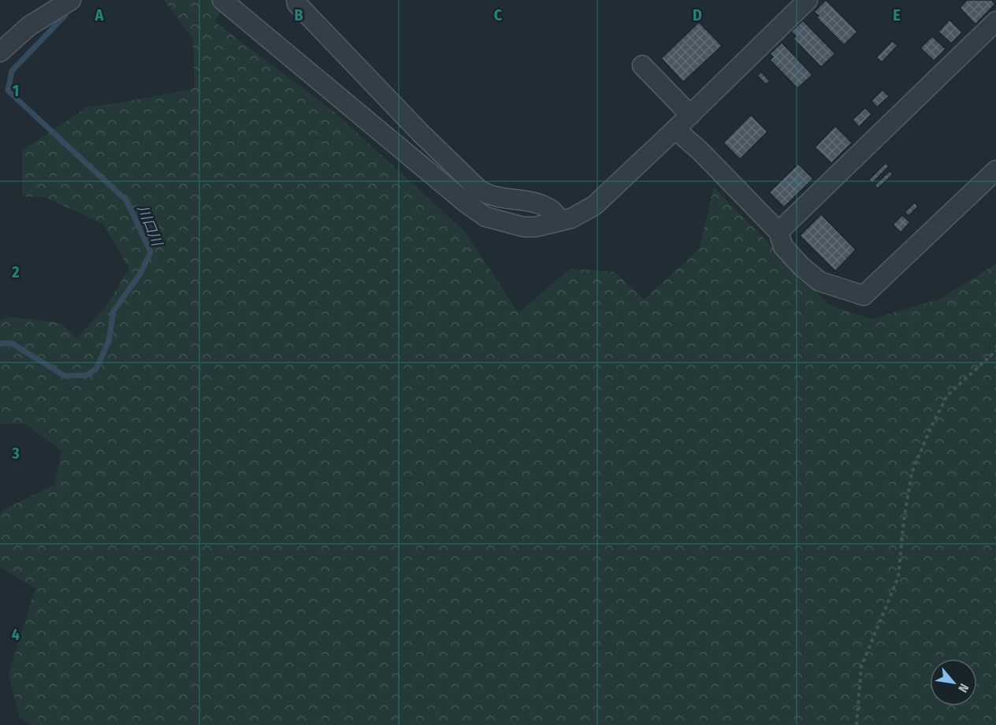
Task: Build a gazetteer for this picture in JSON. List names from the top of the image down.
{
  "water": ["川口川"],
  "north": "bottom right",
  "grid": {
    "columns": [
      "A",
      "B",
      "C",
      "D",
      "E"
    ],
    "rows": [
      "1",
      "2",
      "3",
      "4"
    ]
  }
}
